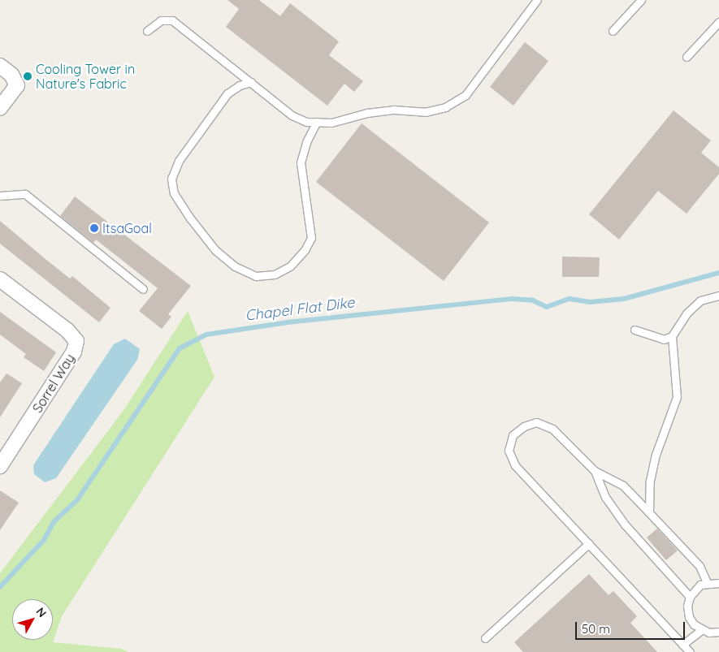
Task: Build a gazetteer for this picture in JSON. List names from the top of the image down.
{
  "streets": {
    "street": ["Sorrel Way"]
  },
  "water": ["Chapel Flat Dike"],
  "places": ["Cooling Tower in Nature's Fabric", "ItsaGoal"],
  "scale_bar": "50 m",
  "north": "top right"
}
